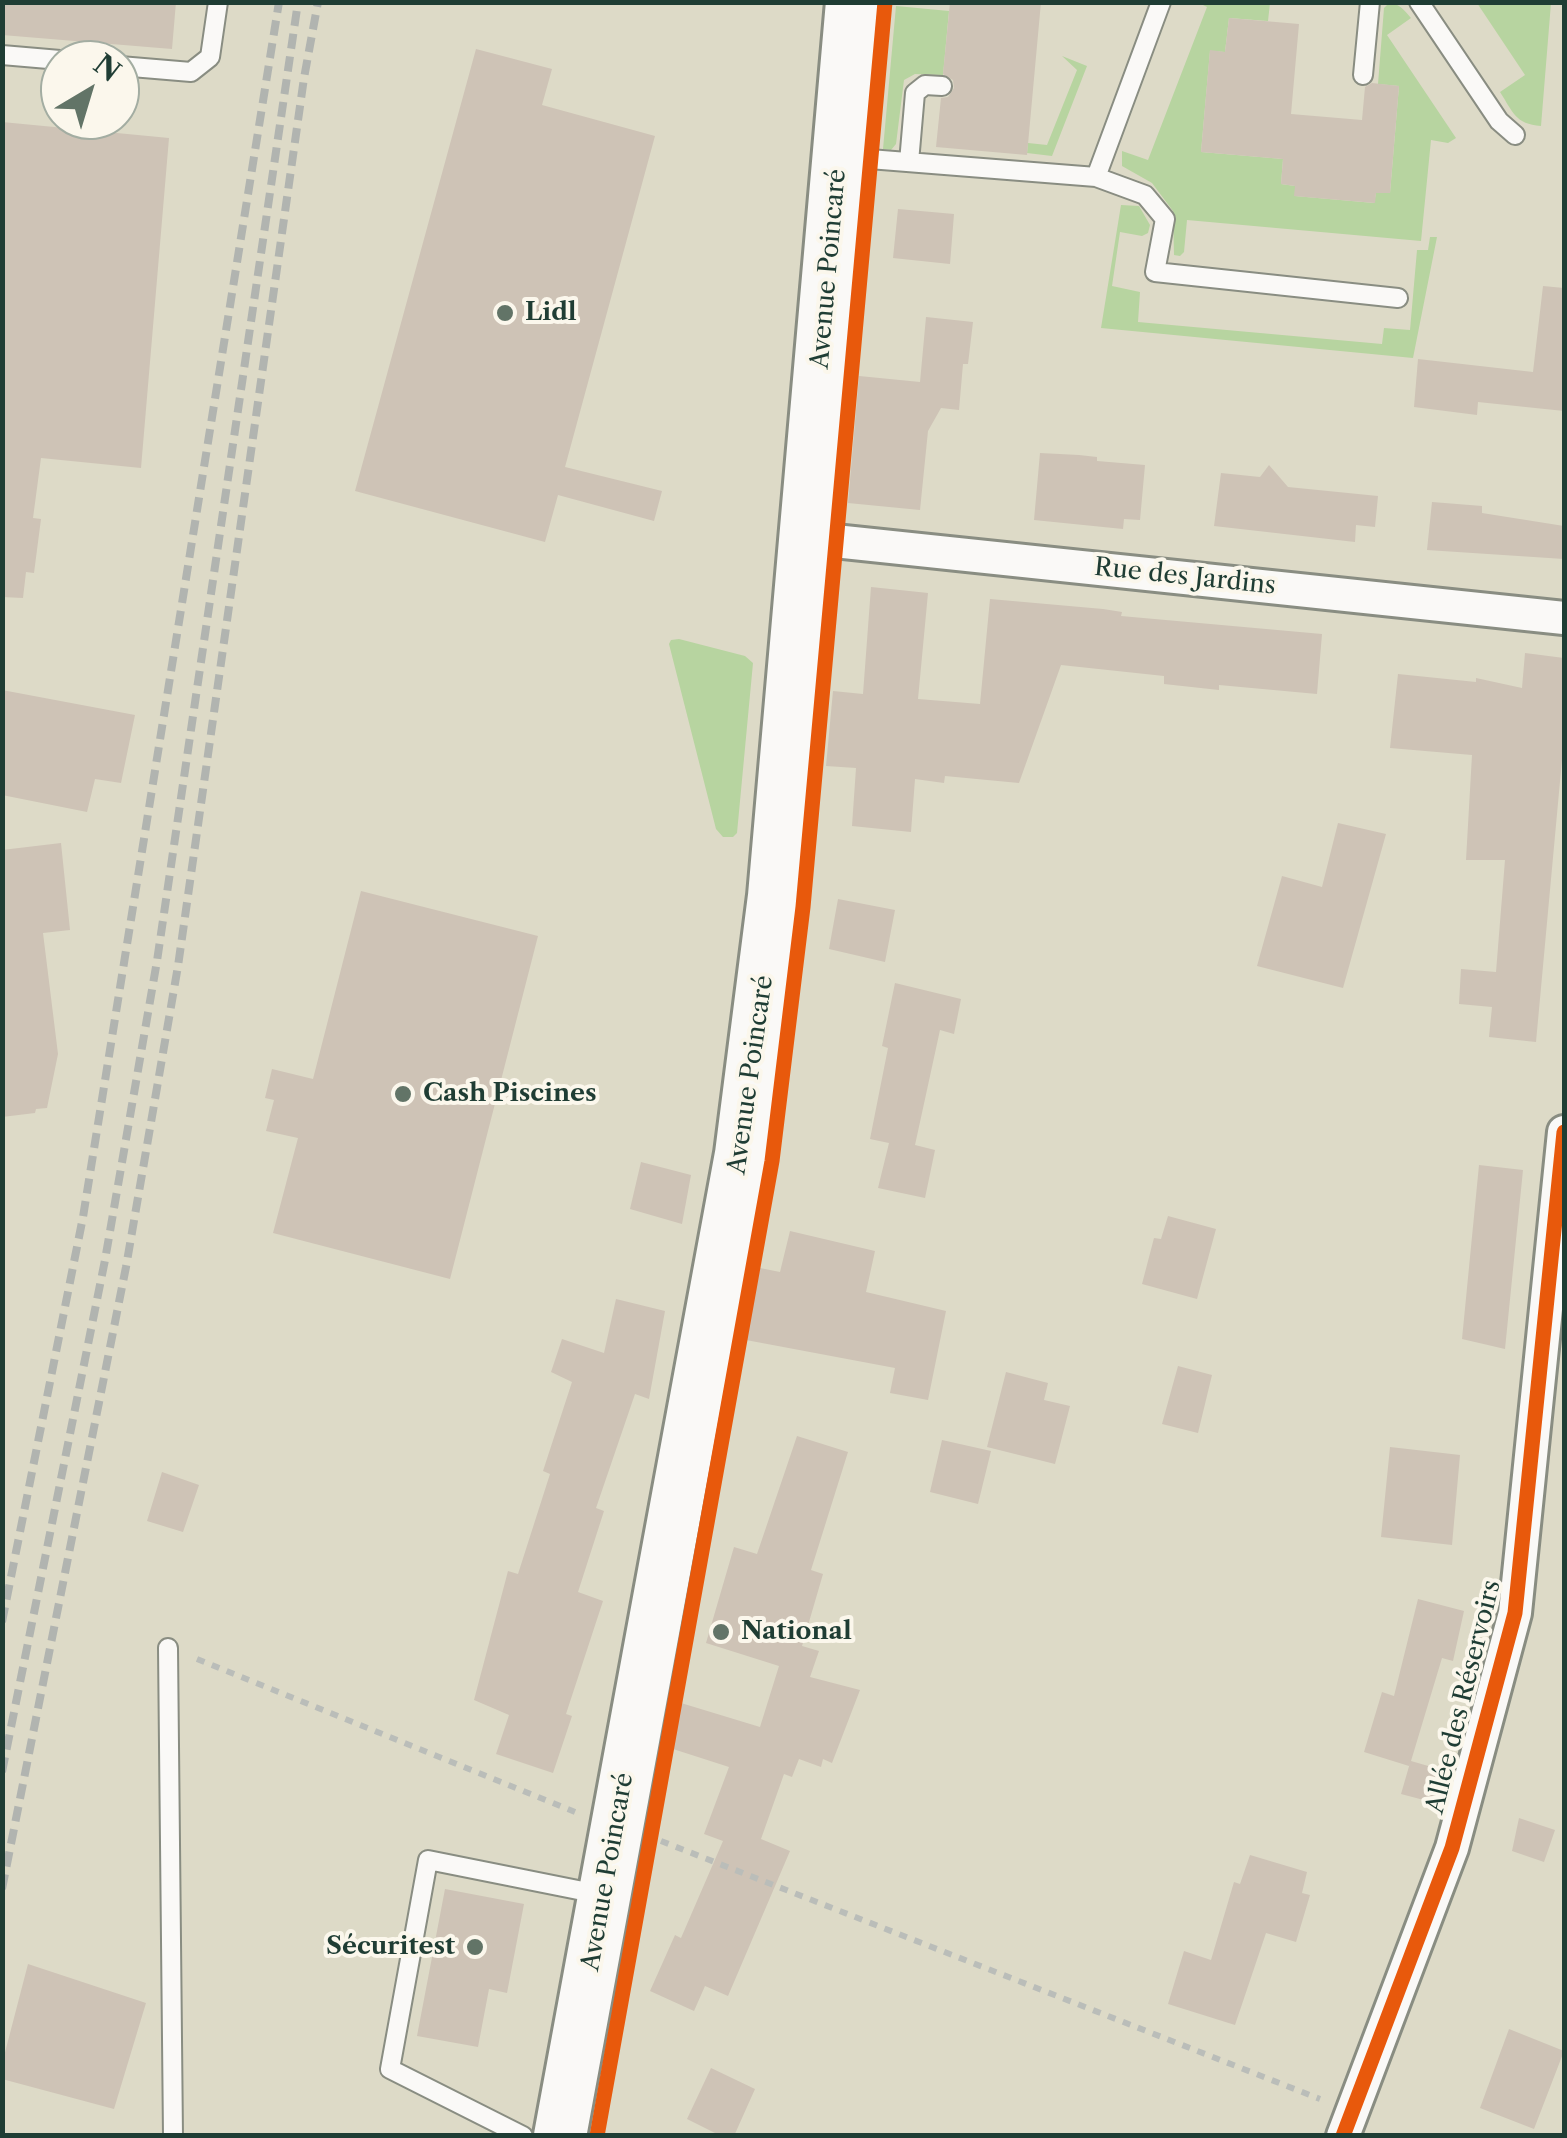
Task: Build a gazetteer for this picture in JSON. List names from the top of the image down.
{
  "streets": {
    "main road": ["Avenue Poincaré"],
    "street": ["Rue des Jardins", "Allée des Réservoirs"]
  },
  "crossings": [
    ["Avenue Poincaré", "Rue des Jardins"]
  ],
  "places": [
    "Lidl",
    "Cash Piscines",
    "National",
    "Sécuritest"
  ],
  "north": "top right"
}
